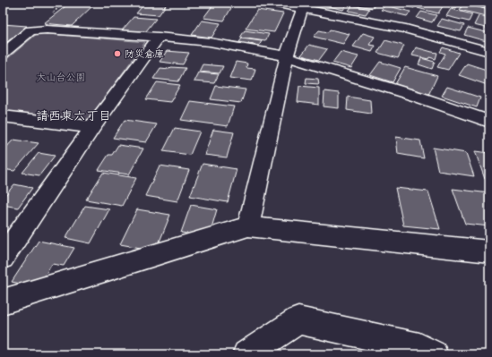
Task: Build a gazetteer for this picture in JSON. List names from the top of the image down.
{
  "districts": ["請西東六丁目"],
  "parks": ["大山台公園"],
  "places": ["防災倉庫"]
}
